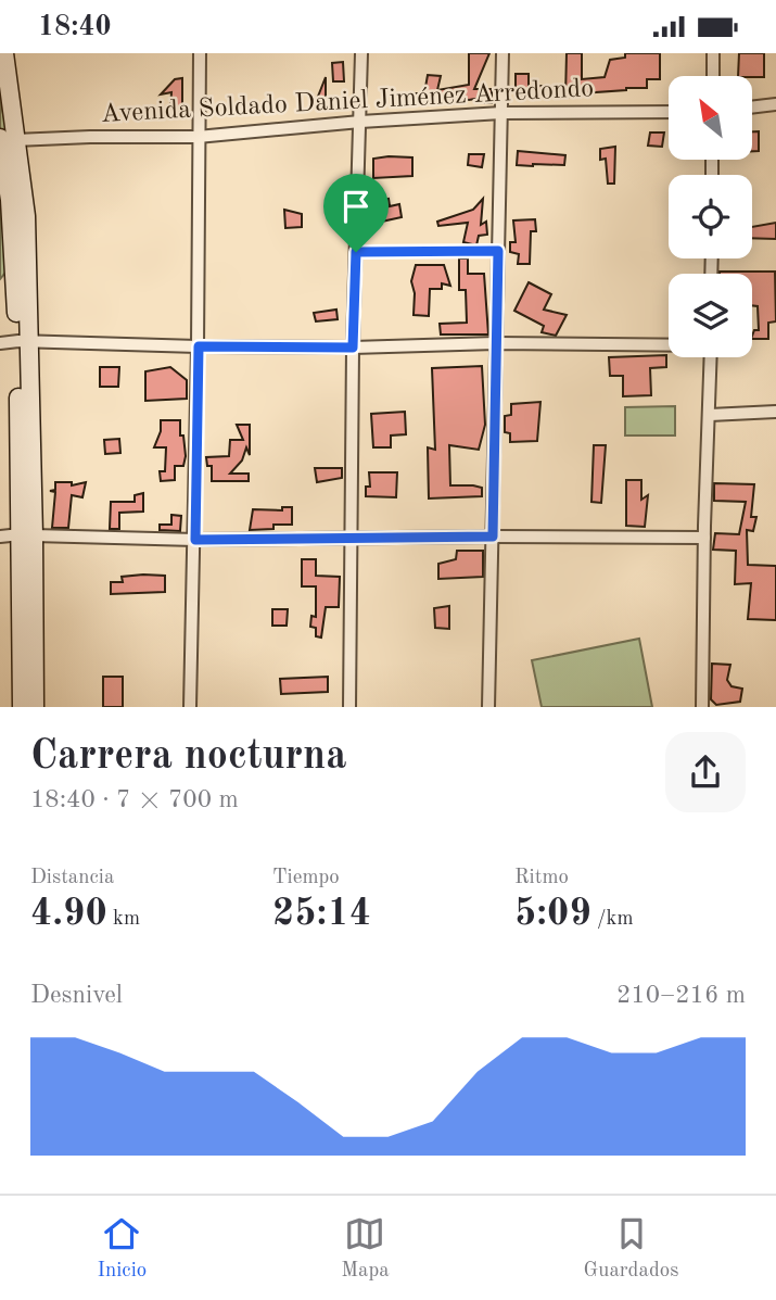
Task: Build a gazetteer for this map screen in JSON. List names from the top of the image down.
{
  "streets": {
    "street": ["Avenida Soldado Daniel Jiménez Arredondo"]
  },
  "north": "top left",
  "page": {
    "status": "18:40",
    "heading": ["Carrera nocturna", "18:40 · 7 × 700 m"],
    "stats": [
      ["Distancia", "4.90 km"],
      ["Tiempo", "25:14"],
      ["Ritmo", "5:09 /km"]
    ],
    "chart": ["Desnivel", "210–216 m"],
    "tabs": ["Inicio", "Mapa", "Guardados"]
  }
}
